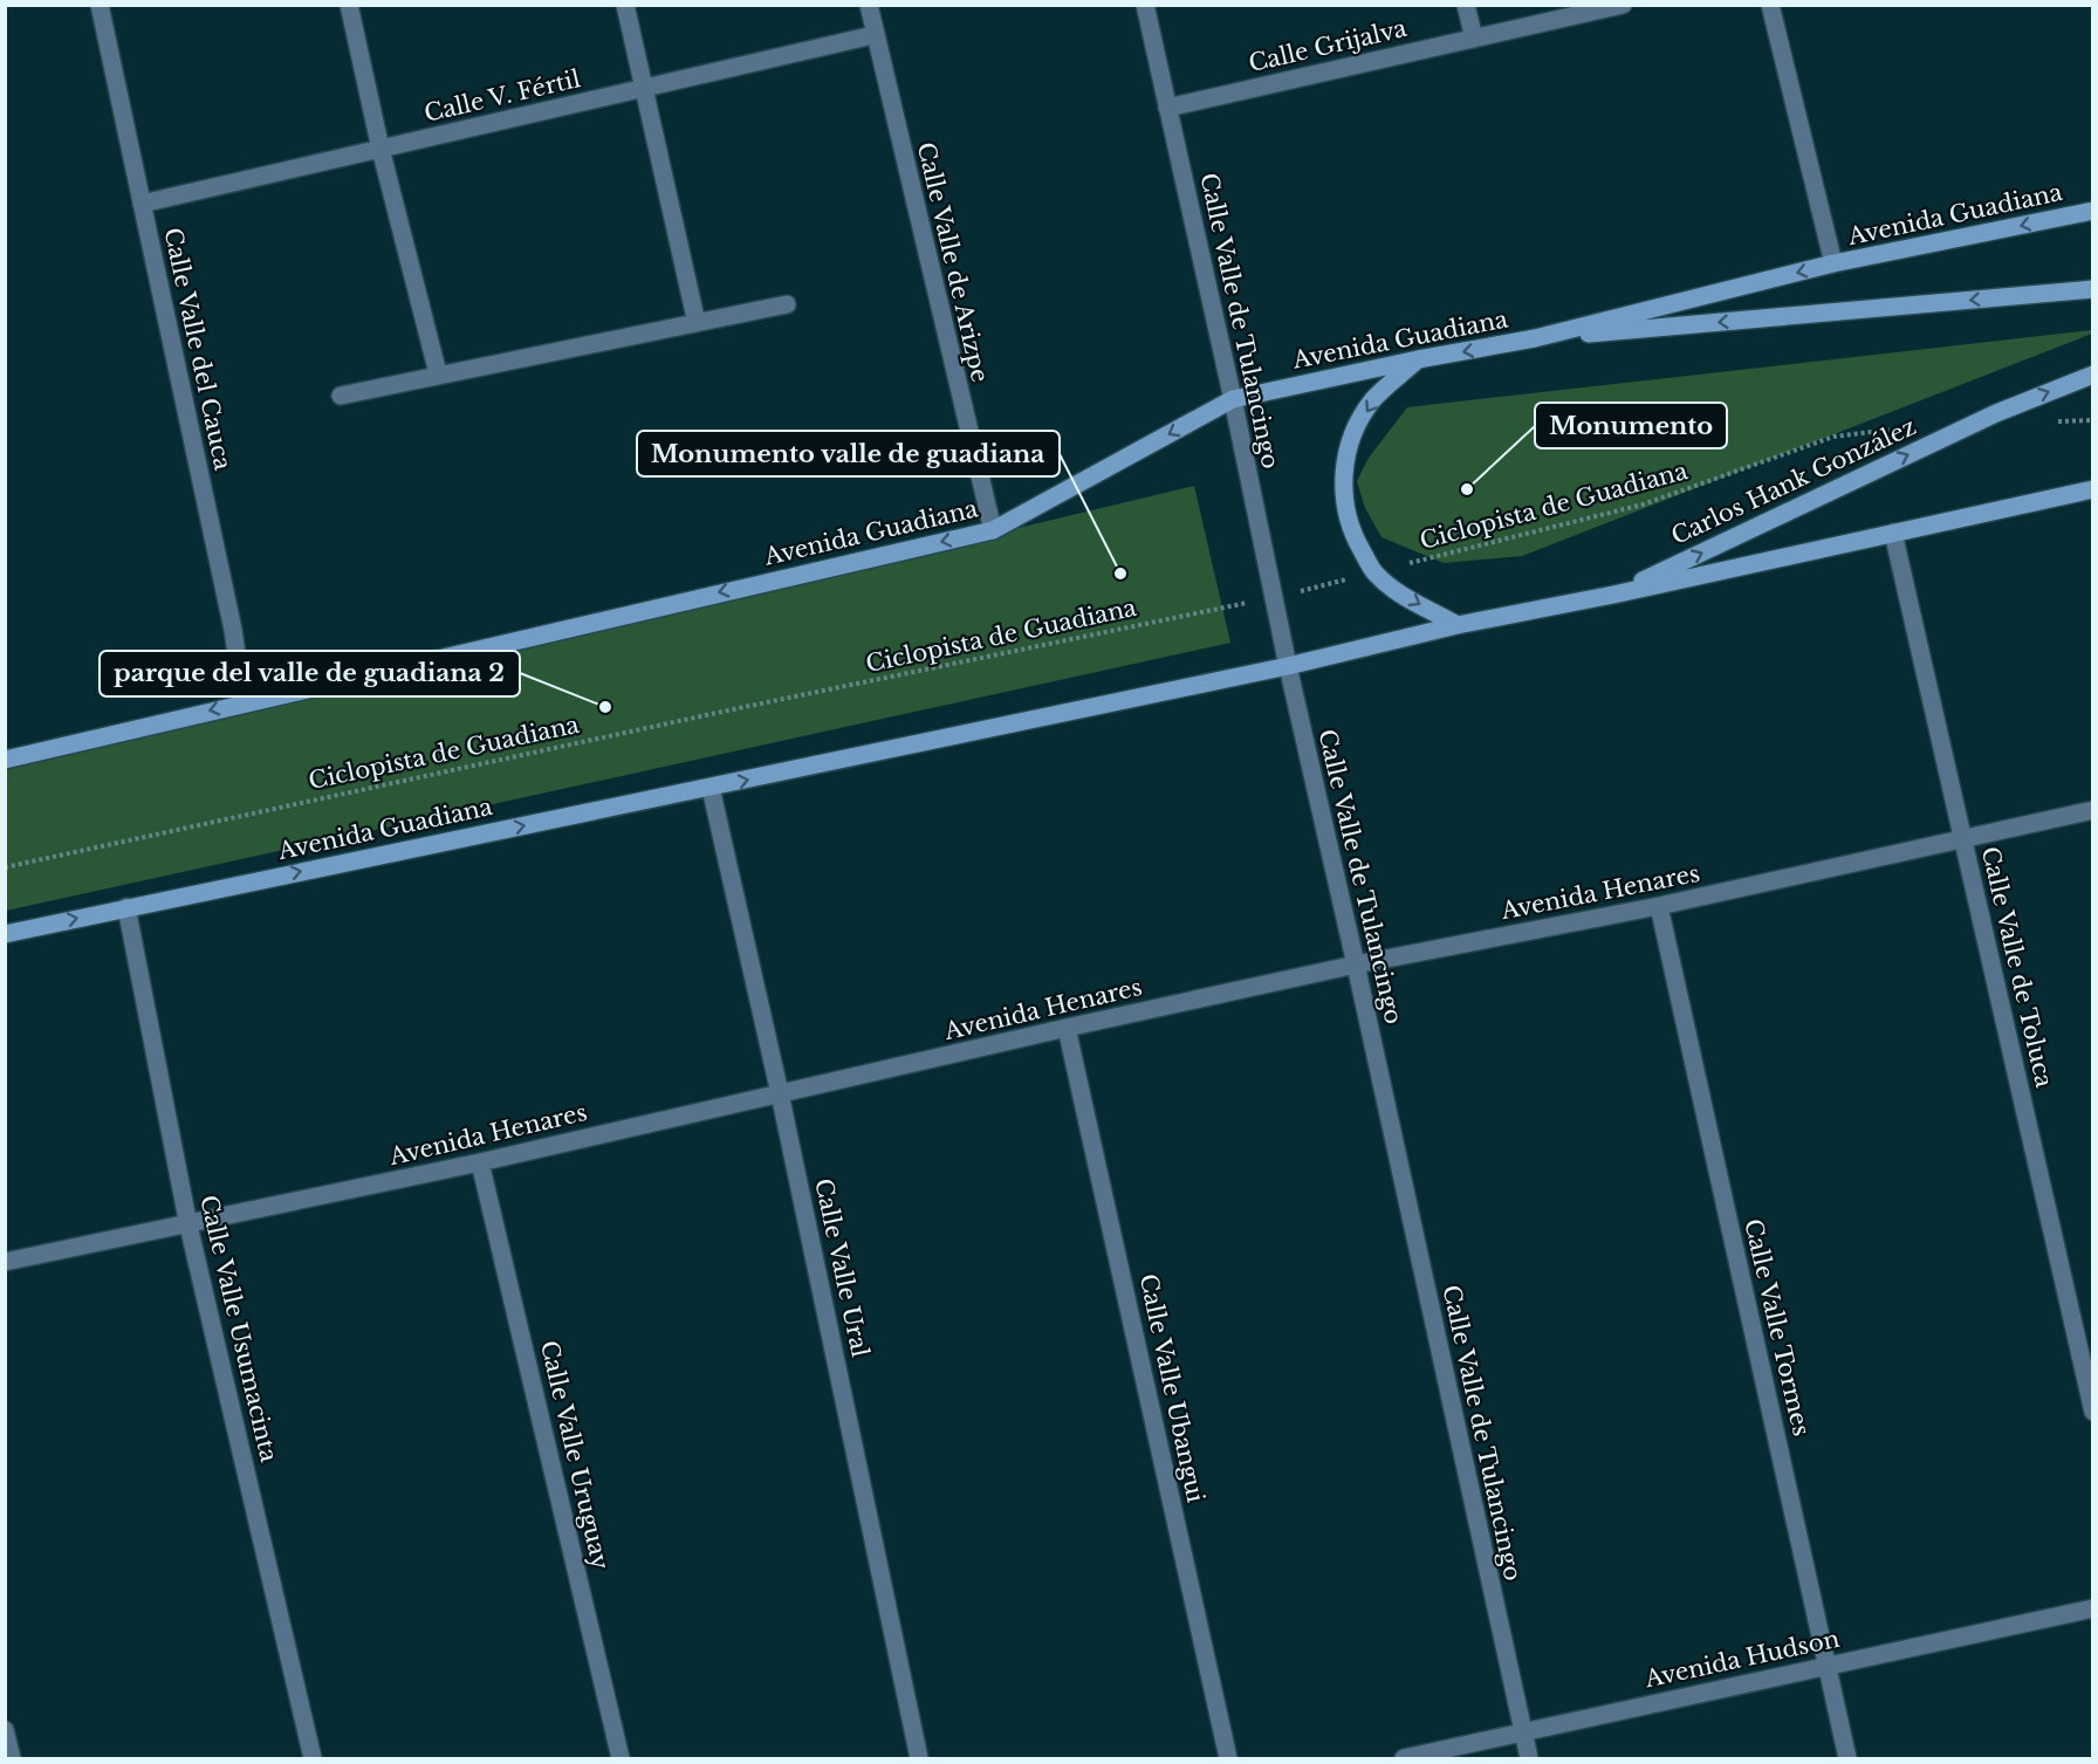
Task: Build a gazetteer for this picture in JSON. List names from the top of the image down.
{
  "streets": {
    "street": [
      "Calle Grijalva",
      "Calle V. Fértil",
      "Avenida Guadiana",
      "Calle Valle de Arizpe",
      "Calle Valle de Tulancingo",
      "Calle Valle del Cauca",
      "Carlos Hank González",
      "Avenida Henares",
      "Calle Valle de Toluca",
      "Calle Valle Ural",
      "Calle Valle Tormes",
      "Calle Valle Usumacinta",
      "Calle Valle Ubangui",
      "Calle Valle Uruguay",
      "Avenida Hudson"
    ],
    "path": ["Ciclopista de Guadiana"]
  },
  "crossings": [
    ["Calle Grijalva", "Calle Valle de Tulancingo"],
    ["Calle V. Fértil", "Calle Valle de Arizpe"],
    ["Calle V. Fértil", "Calle Valle del Cauca"],
    ["Avenida Guadiana", "Calle Valle de Arizpe"],
    ["Avenida Guadiana", "Calle Valle de Tulancingo"],
    ["Avenida Guadiana", "Calle Valle del Cauca"],
    ["Avenida Guadiana", "Carlos Hank González"],
    ["Avenida Guadiana", "Calle Valle de Toluca"],
    ["Avenida Guadiana", "Calle Valle Ural"],
    ["Avenida Guadiana", "Calle Valle Usumacinta"],
    ["Calle Valle de Tulancingo", "Ciclopista de Guadiana"],
    ["Calle Valle de Tulancingo", "Avenida Henares"],
    ["Calle Valle de Tulancingo", "Avenida Hudson"],
    ["Avenida Henares", "Calle Valle de Toluca"],
    ["Avenida Henares", "Calle Valle Ural"],
    ["Avenida Henares", "Calle Valle Tormes"],
    ["Avenida Henares", "Calle Valle Usumacinta"],
    ["Avenida Henares", "Calle Valle Ubangui"],
    ["Avenida Henares", "Calle Valle Uruguay"],
    ["Calle Valle Tormes", "Avenida Hudson"]
  ],
  "places": ["Monumento", "Monumento valle de guadiana", "parque del valle de guadiana 2"]
}
